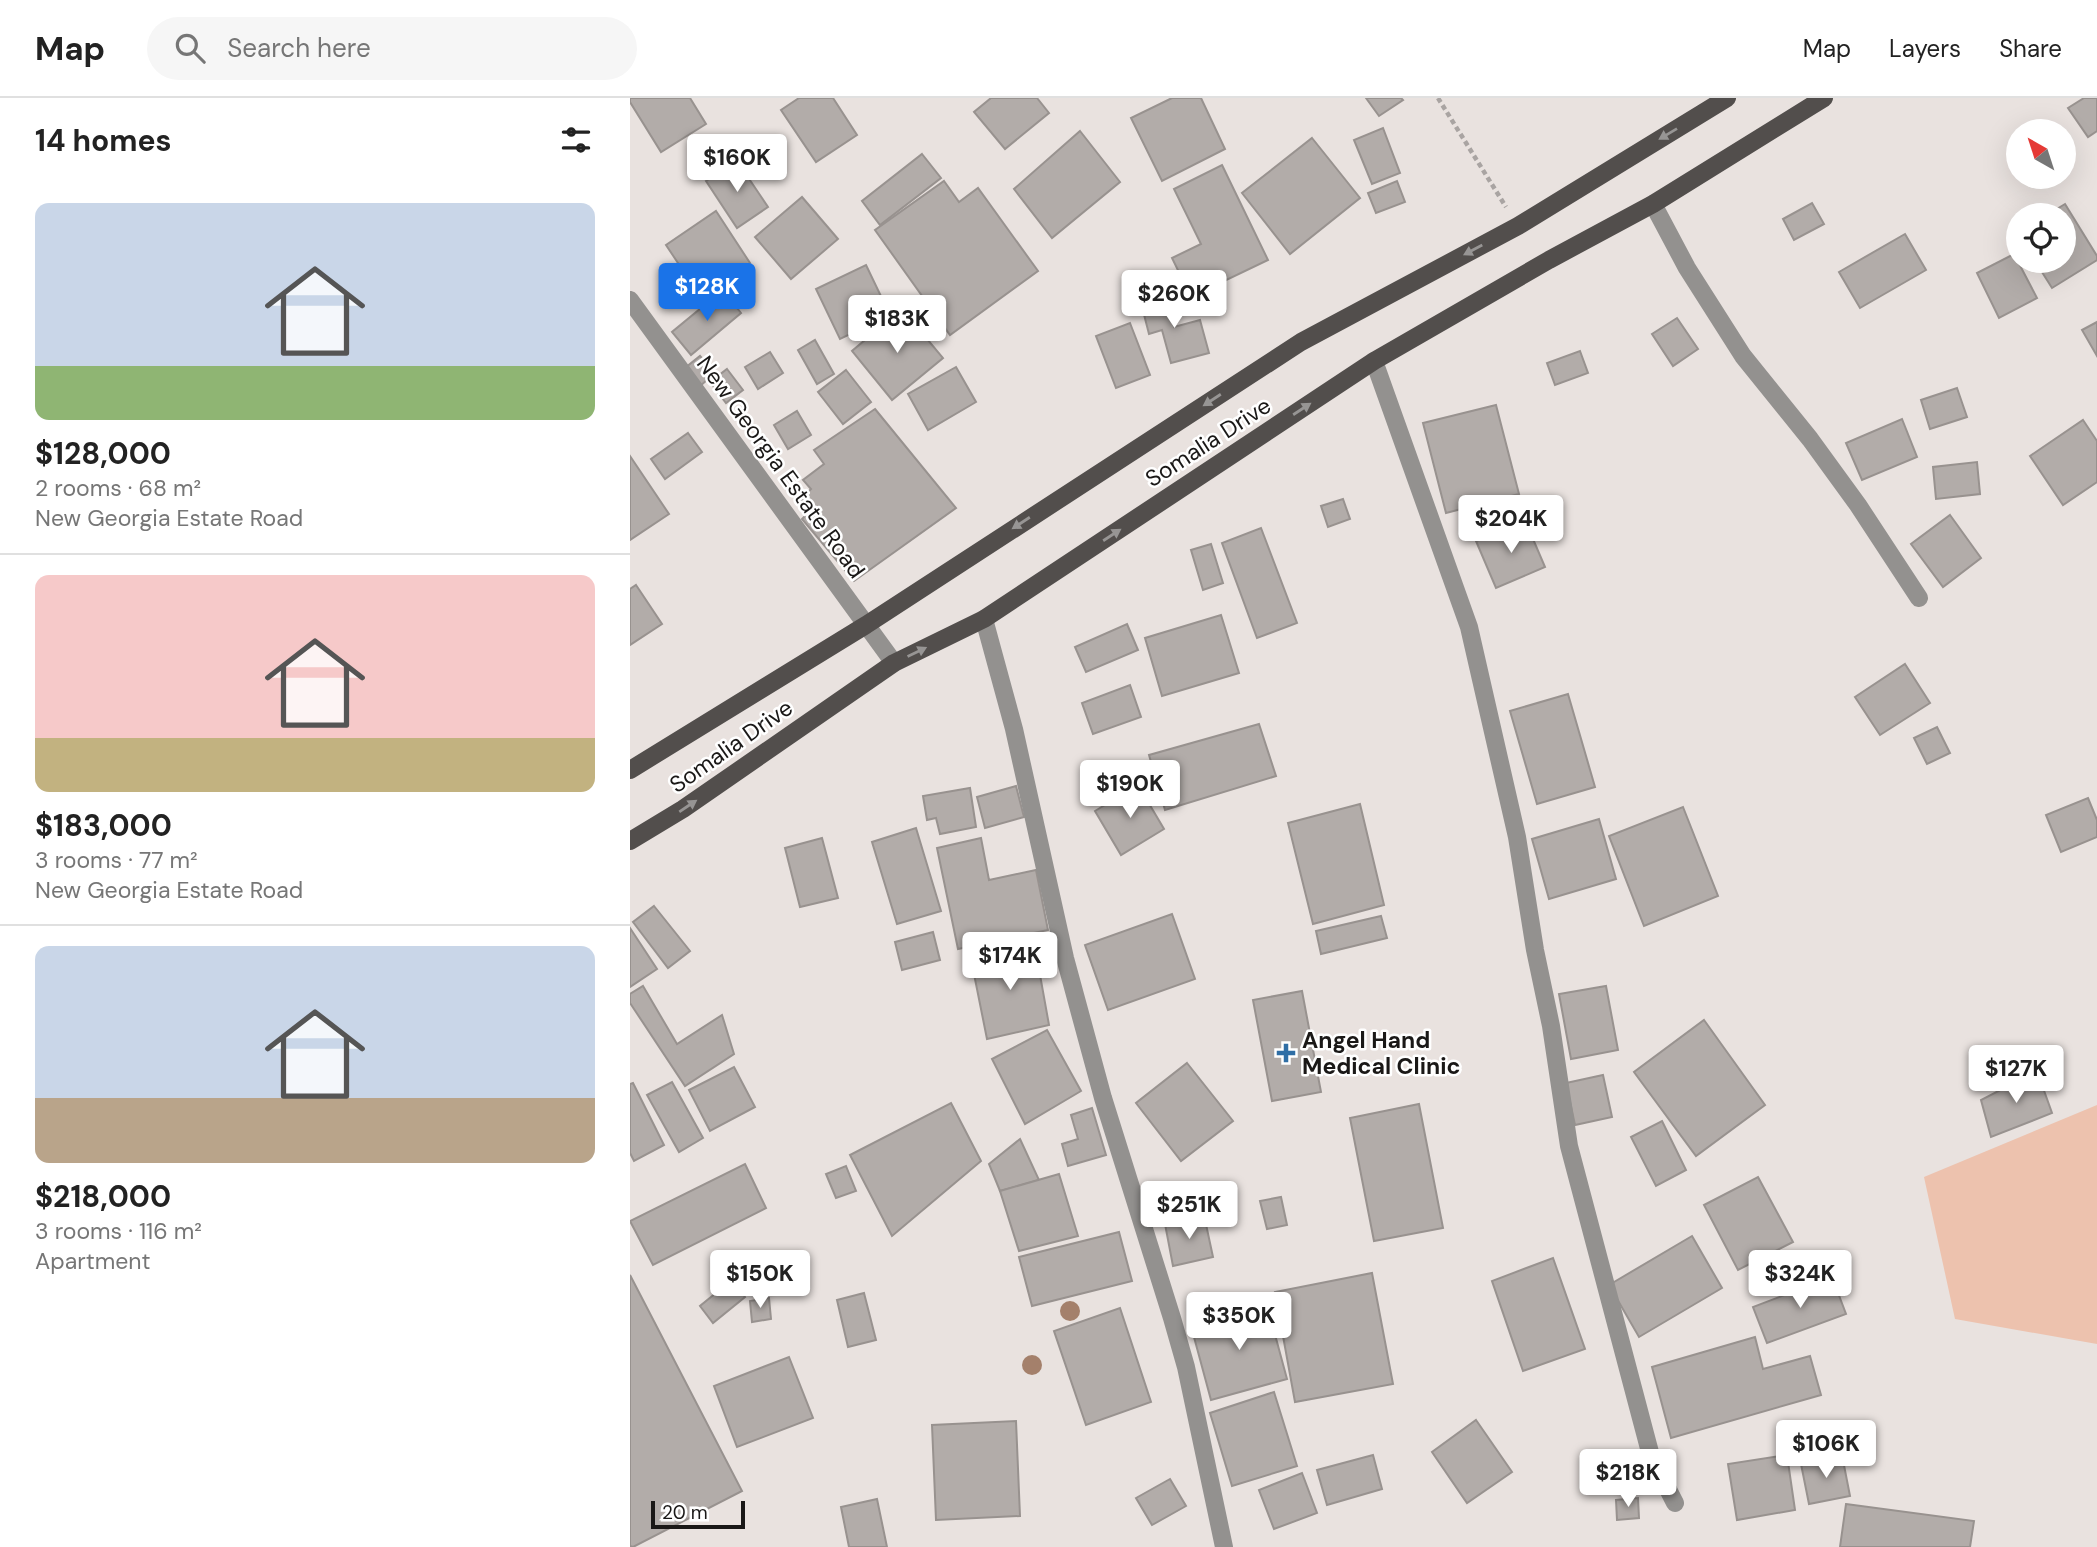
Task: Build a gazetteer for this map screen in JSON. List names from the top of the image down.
{
  "streets": {
    "main road": ["Somalia Drive"],
    "street": ["New Georgia Estate Road"]
  },
  "crossings": [
    ["Somalia Drive", "New Georgia Estate Road"]
  ],
  "places": {
    "health": ["Angel Hand Medical Clinic"]
  },
  "scale_bar": "20 m",
  "north": "top left",
  "page": {
    "header": "Map",
    "search": "Search here",
    "nav": ["Map", "Layers", "Share"],
    "heading": "14 homes",
    "price": [
      "$160K",
      "$128K",
      "$260K",
      "$183K",
      "$204K",
      "$190K",
      "$174K",
      "$127K",
      "$251K",
      "$150K",
      "$324K",
      "$350K",
      "$106K",
      "$218K"
    ],
    "list": [
      {
        "name": "$128,000",
        "note": "2 rooms · 68 m² · New Georgia Estate Road"
      },
      {
        "name": "$183,000",
        "note": "3 rooms · 77 m² · New Georgia Estate Road"
      },
      {
        "name": "$218,000",
        "note": "3 rooms · 116 m² · Apartment"
      }
    ],
    "scale": "20 m"
  }
}
